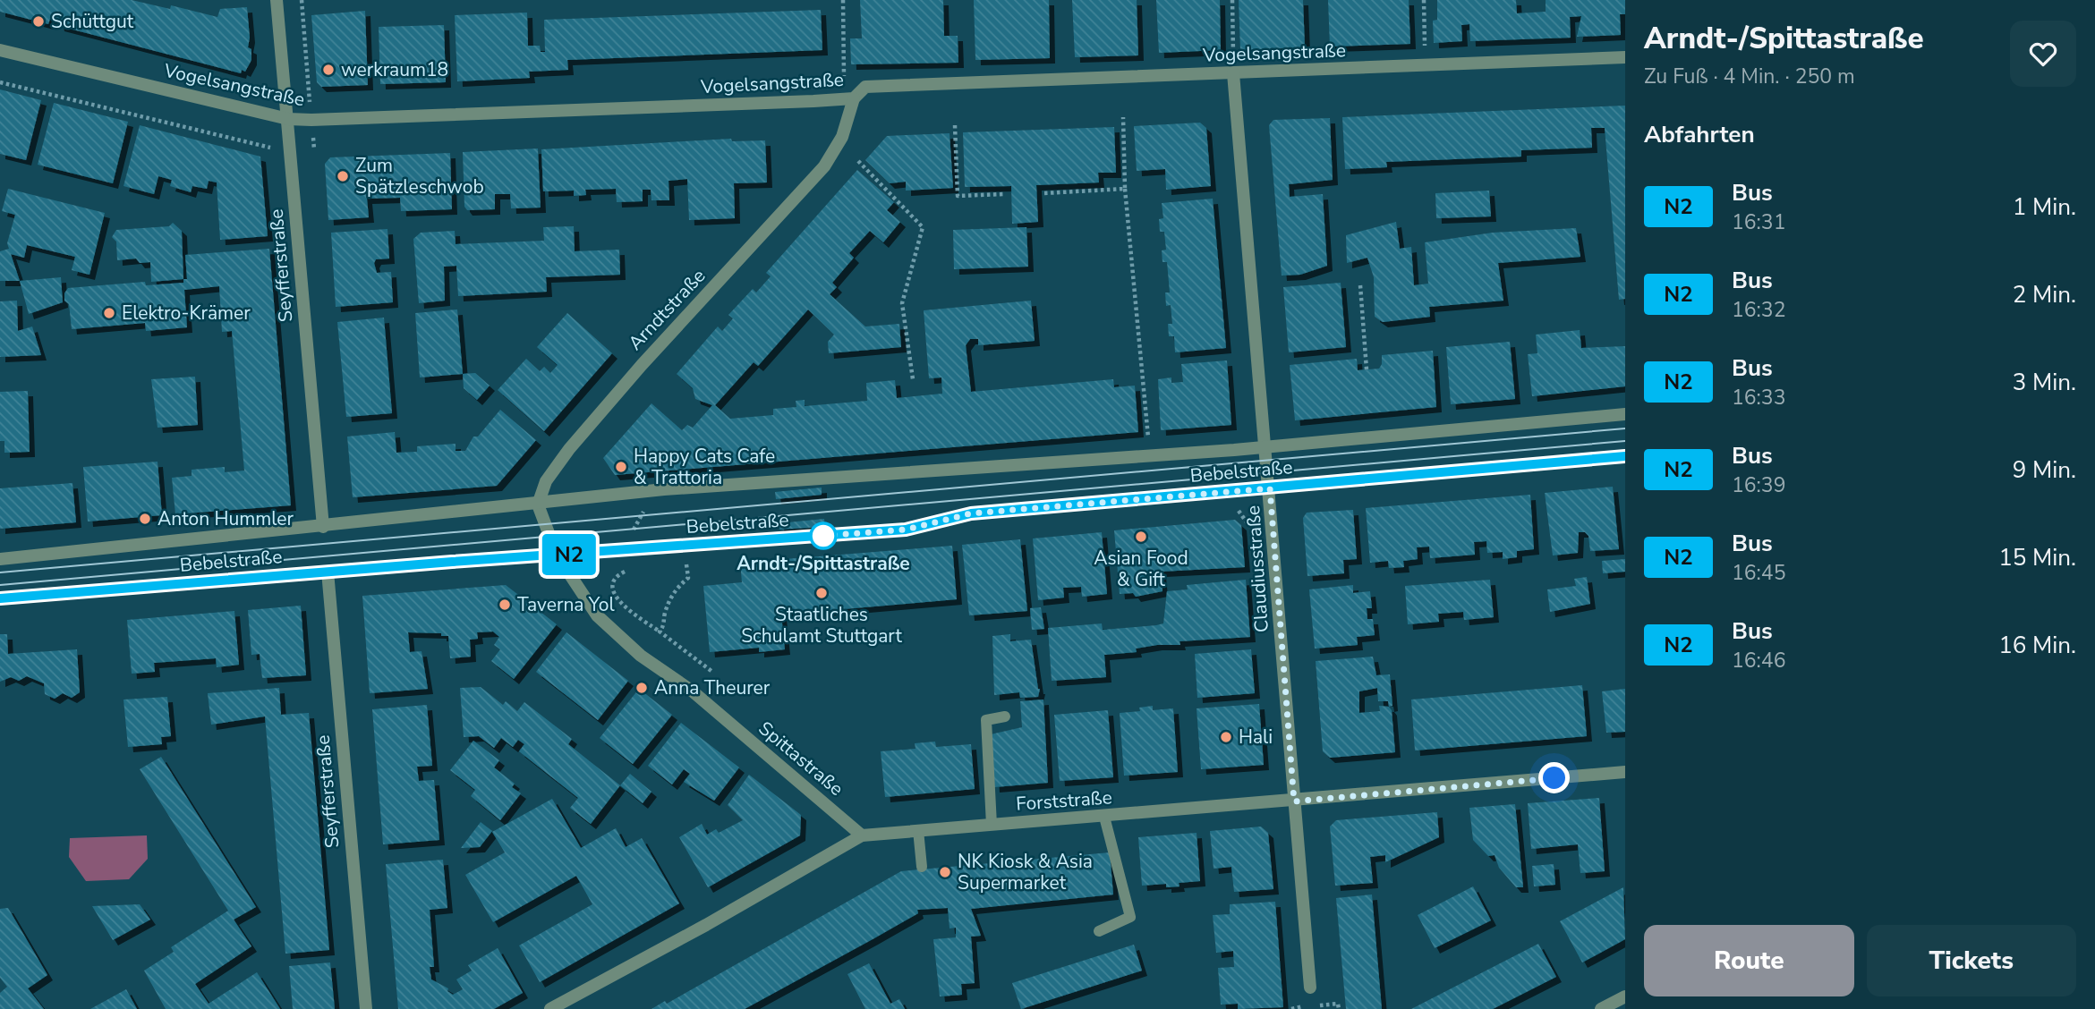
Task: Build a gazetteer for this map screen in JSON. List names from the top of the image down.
{
  "streets": {
    "street": [
      "Vogelsangstraße",
      "Seyfferstraße",
      "Arndtstraße",
      "Bebelstraße",
      "Claudiusstraße",
      "Spittastraße",
      "Forststraße"
    ]
  },
  "crossings": [
    ["Vogelsangstraße", "Seyfferstraße"],
    ["Vogelsangstraße", "Arndtstraße"],
    ["Vogelsangstraße", "Claudiusstraße"],
    ["Seyfferstraße", "Bebelstraße"],
    ["Arndtstraße", "Bebelstraße"],
    ["Bebelstraße", "Claudiusstraße"],
    ["Bebelstraße", "Spittastraße"],
    ["Claudiusstraße", "Forststraße"],
    ["Spittastraße", "Forststraße"]
  ],
  "places": [
    "Schüttgut",
    "werkraum18",
    "Zum Spätzleschwob",
    "Elektro-Krämer",
    "Happy Cats Cafe & Trattoria",
    "Anton Hummler",
    "Arndt-/Spittastraße",
    "Asian Food & Gift",
    "Staatliches Schulamt Stuttgart",
    "Taverna Yol",
    "Anna Theurer",
    "Hali",
    "NK Kiosk & Asia Supermarket"
  ],
  "lines": ["bus line N2"],
  "page": {
    "on_map": "N2",
    "heading": [
      ["Arndt-/Spittastraße", "Zu Fuß · 4 Min. · 250 m"],
      "Abfahrten"
    ],
    "list": [
      {
        "mark": "N2",
        "name": "Bus",
        "note": "16:31",
        "value": "1 Min."
      },
      {
        "mark": "N2",
        "name": "Bus",
        "note": "16:32",
        "value": "2 Min."
      },
      {
        "mark": "N2",
        "name": "Bus",
        "note": "16:33",
        "value": "3 Min."
      },
      {
        "mark": "N2",
        "name": "Bus",
        "note": "16:39",
        "value": "9 Min."
      },
      {
        "mark": "N2",
        "name": "Bus",
        "note": "16:45",
        "value": "15 Min."
      },
      {
        "mark": "N2",
        "name": "Bus",
        "note": "16:46",
        "value": "16 Min."
      }
    ],
    "buttons": ["Route", "Tickets"]
  }
}
